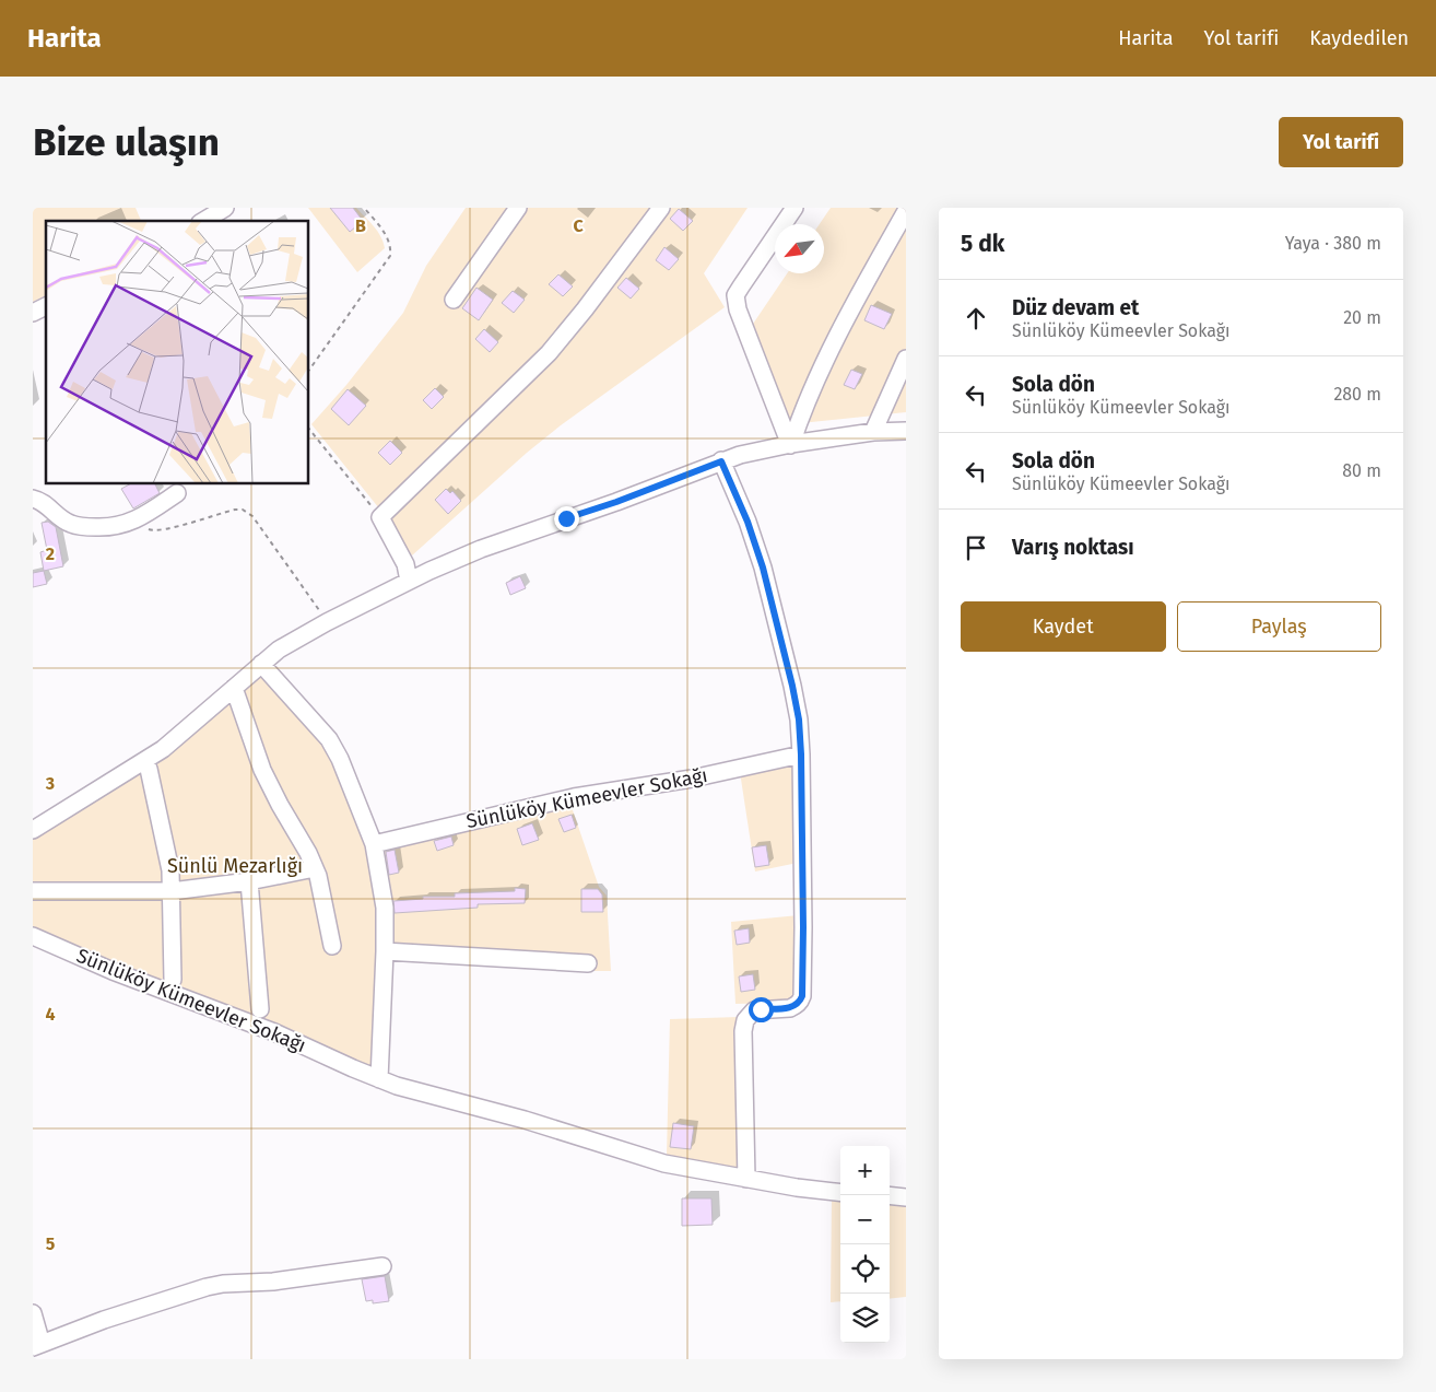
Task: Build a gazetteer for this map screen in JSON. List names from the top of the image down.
{
  "streets": {
    "street": ["Sünlüköy Kümeevler Sokağı"]
  },
  "parks": ["Sünlü Mezarlığı"],
  "north": "bottom left",
  "page": {
    "header": "Harita",
    "nav": ["Harita", "Yol tarifi", "Kaydedilen"],
    "buttons": [
      "Yol tarifi",
      ["Kaydet", "Paylaş"]
    ],
    "title": "Bize ulaşın",
    "heading": ["5 dk", "Yaya · 380 m"],
    "list": [
      ["Düz devam et", "Sünlüköy Kümeevler Sokağı", "20 m"],
      ["Sola dön", "Sünlüköy Kümeevler Sokağı", "280 m"],
      ["Sola dön", "Sünlüköy Kümeevler Sokağı", "80 m"],
      "Varış noktası"
    ],
    "map_buttons": ["+", "−"]
  },
  "grid": {
    "columns": ["B", "C"],
    "rows": [
      "2",
      "3",
      "4",
      "5"
    ]
  }
}
